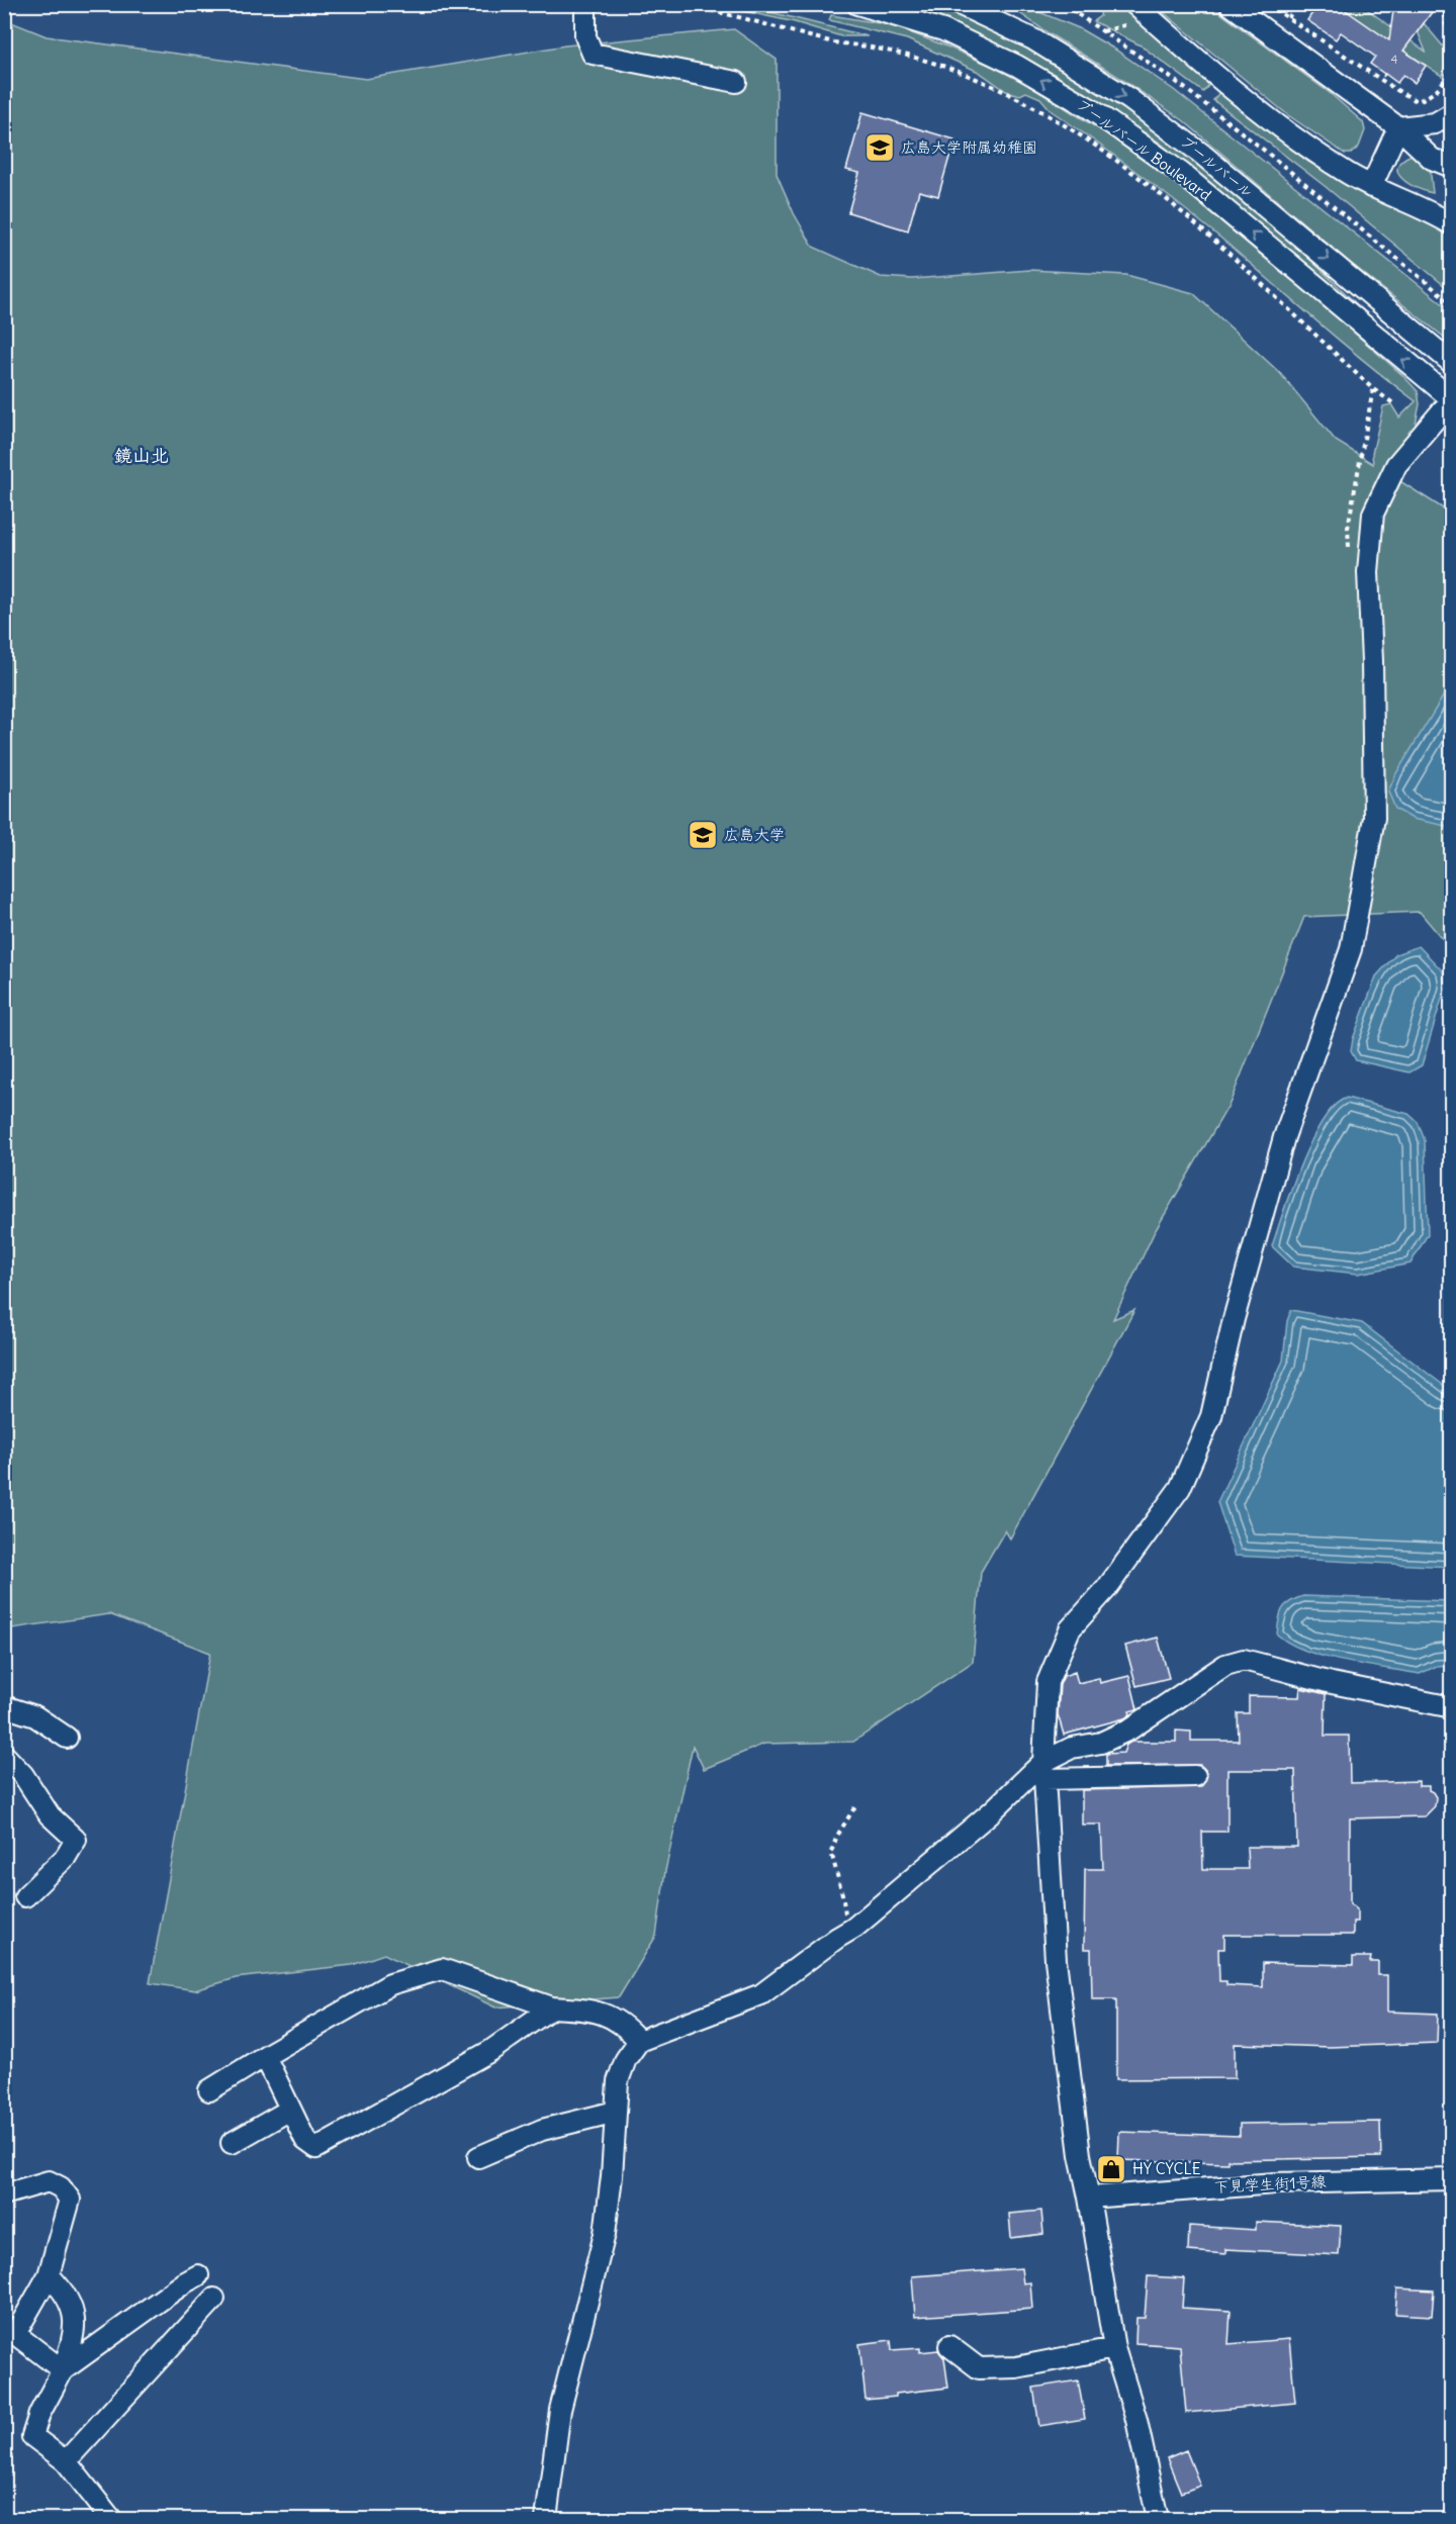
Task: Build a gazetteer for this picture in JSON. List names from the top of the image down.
{
  "streets": {
    "street": ["ブールバール Boulevard", "ブールバール", "下見学生街1号線"]
  },
  "districts": ["鏡山北"],
  "places": {
    "school or university": ["広島大学附属幼稚園", "広島大学"],
    "shop": ["HY CYCLE"]
  },
  "house_numbers": ["4"]
}
